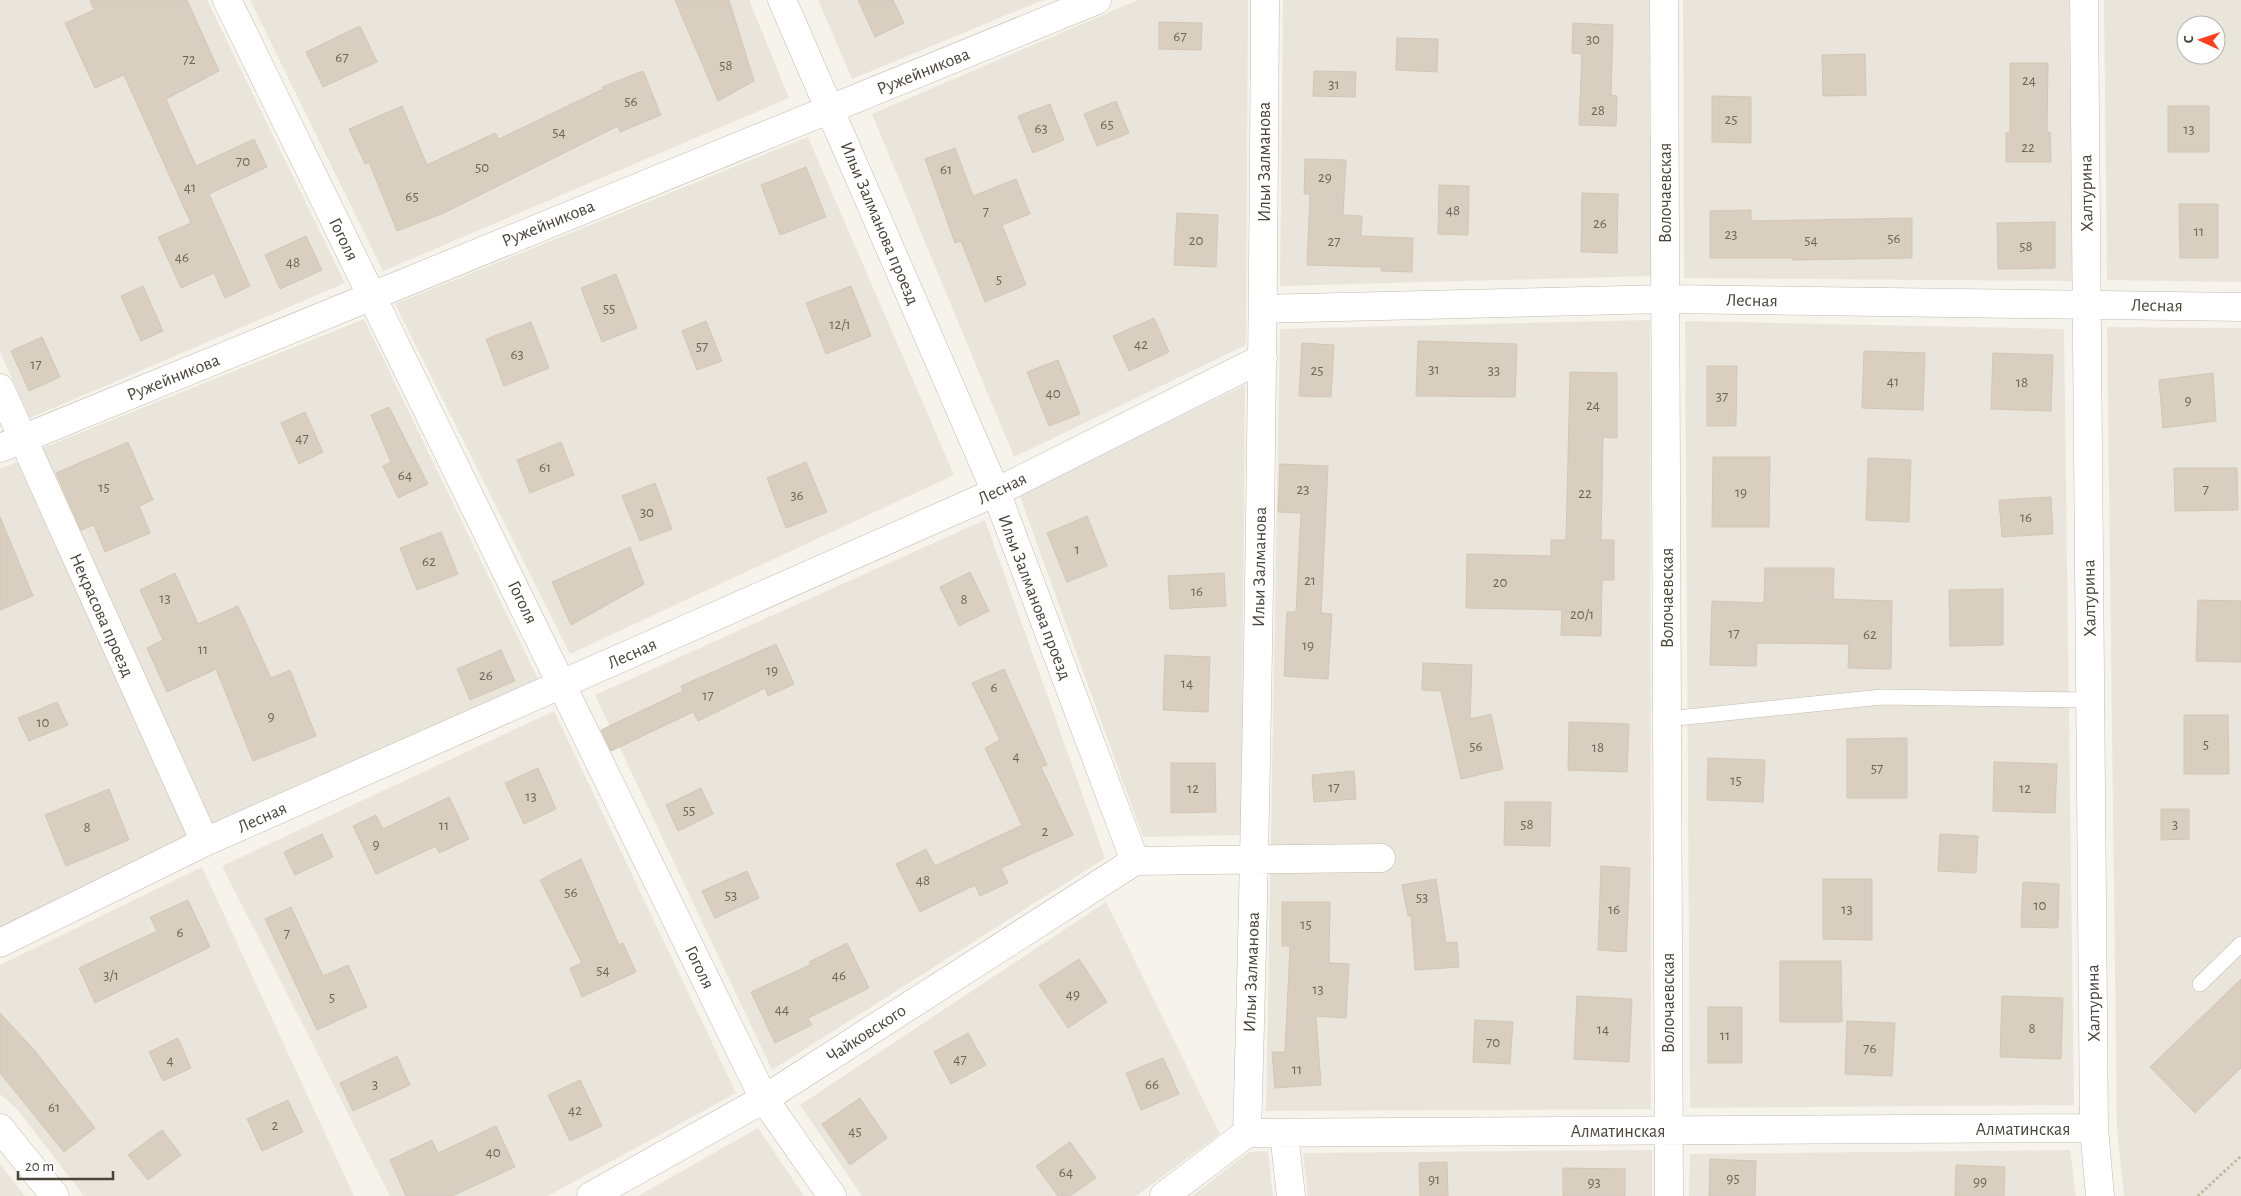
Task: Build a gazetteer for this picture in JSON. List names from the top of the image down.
{
  "streets": {
    "street": [
      "Ружейникова",
      "Ильи Залманова",
      "Волочаевская",
      "Халтурина",
      "Ильи Залманова проезд",
      "Гоголя",
      "Лесная",
      "Некрасова проезд",
      "Чайковского",
      "Алматинская"
    ]
  },
  "crossings": [
    ["Ружейникова", "Ильи Залманова проезд"],
    ["Ружейникова", "Гоголя"],
    ["Ружейникова", "Некрасова проезд"],
    ["Ильи Залманова", "Лесная"],
    ["Ильи Залманова", "Алматинская"],
    ["Волочаевская", "Лесная"],
    ["Волочаевская", "Алматинская"],
    ["Халтурина", "Лесная"],
    ["Халтурина", "Алматинская"],
    ["Ильи Залманова проезд", "Лесная"],
    ["Ильи Залманова проезд", "Чайковского"],
    ["Гоголя", "Лесная"],
    ["Гоголя", "Чайковского"],
    ["Лесная", "Некрасова проезд"]
  ],
  "house_numbers": [
    "67",
    "30",
    "67",
    "72",
    "58",
    "24",
    "31",
    "56",
    "28",
    "25",
    "65",
    "63",
    "13",
    "54",
    "22",
    "70",
    "50",
    "61",
    "29",
    "41",
    "65",
    "48",
    "7",
    "26",
    "11",
    "23",
    "56",
    "20",
    "54",
    "27",
    "58",
    "46",
    "48",
    "5",
    "55",
    "12/1",
    "42",
    "57",
    "63",
    "17",
    "31",
    "25",
    "33",
    "41",
    "18",
    "40",
    "37",
    "9",
    "24",
    "47",
    "61",
    "64",
    "15",
    "23",
    "7",
    "19",
    "22",
    "36",
    "30",
    "16",
    "1",
    "62",
    "21",
    "20",
    "16",
    "13",
    "8",
    "20/1",
    "17",
    "62",
    "19",
    "11",
    "19",
    "26",
    "14",
    "6",
    "17",
    "9",
    "10",
    "5",
    "56",
    "18",
    "4",
    "57",
    "15",
    "17",
    "12",
    "12",
    "13",
    "55",
    "58",
    "3",
    "11",
    "8",
    "2",
    "9",
    "48",
    "56",
    "53",
    "53",
    "10",
    "16",
    "13",
    "15",
    "6",
    "7",
    "54",
    "3/1",
    "46",
    "13",
    "49",
    "5",
    "44",
    "8",
    "14",
    "11",
    "70",
    "76",
    "47",
    "4",
    "11",
    "3",
    "66",
    "61",
    "42",
    "2",
    "45",
    "40",
    "64",
    "95",
    "91",
    "99",
    "93"
  ],
  "scale_bar": "20 m",
  "north": "left"
}
